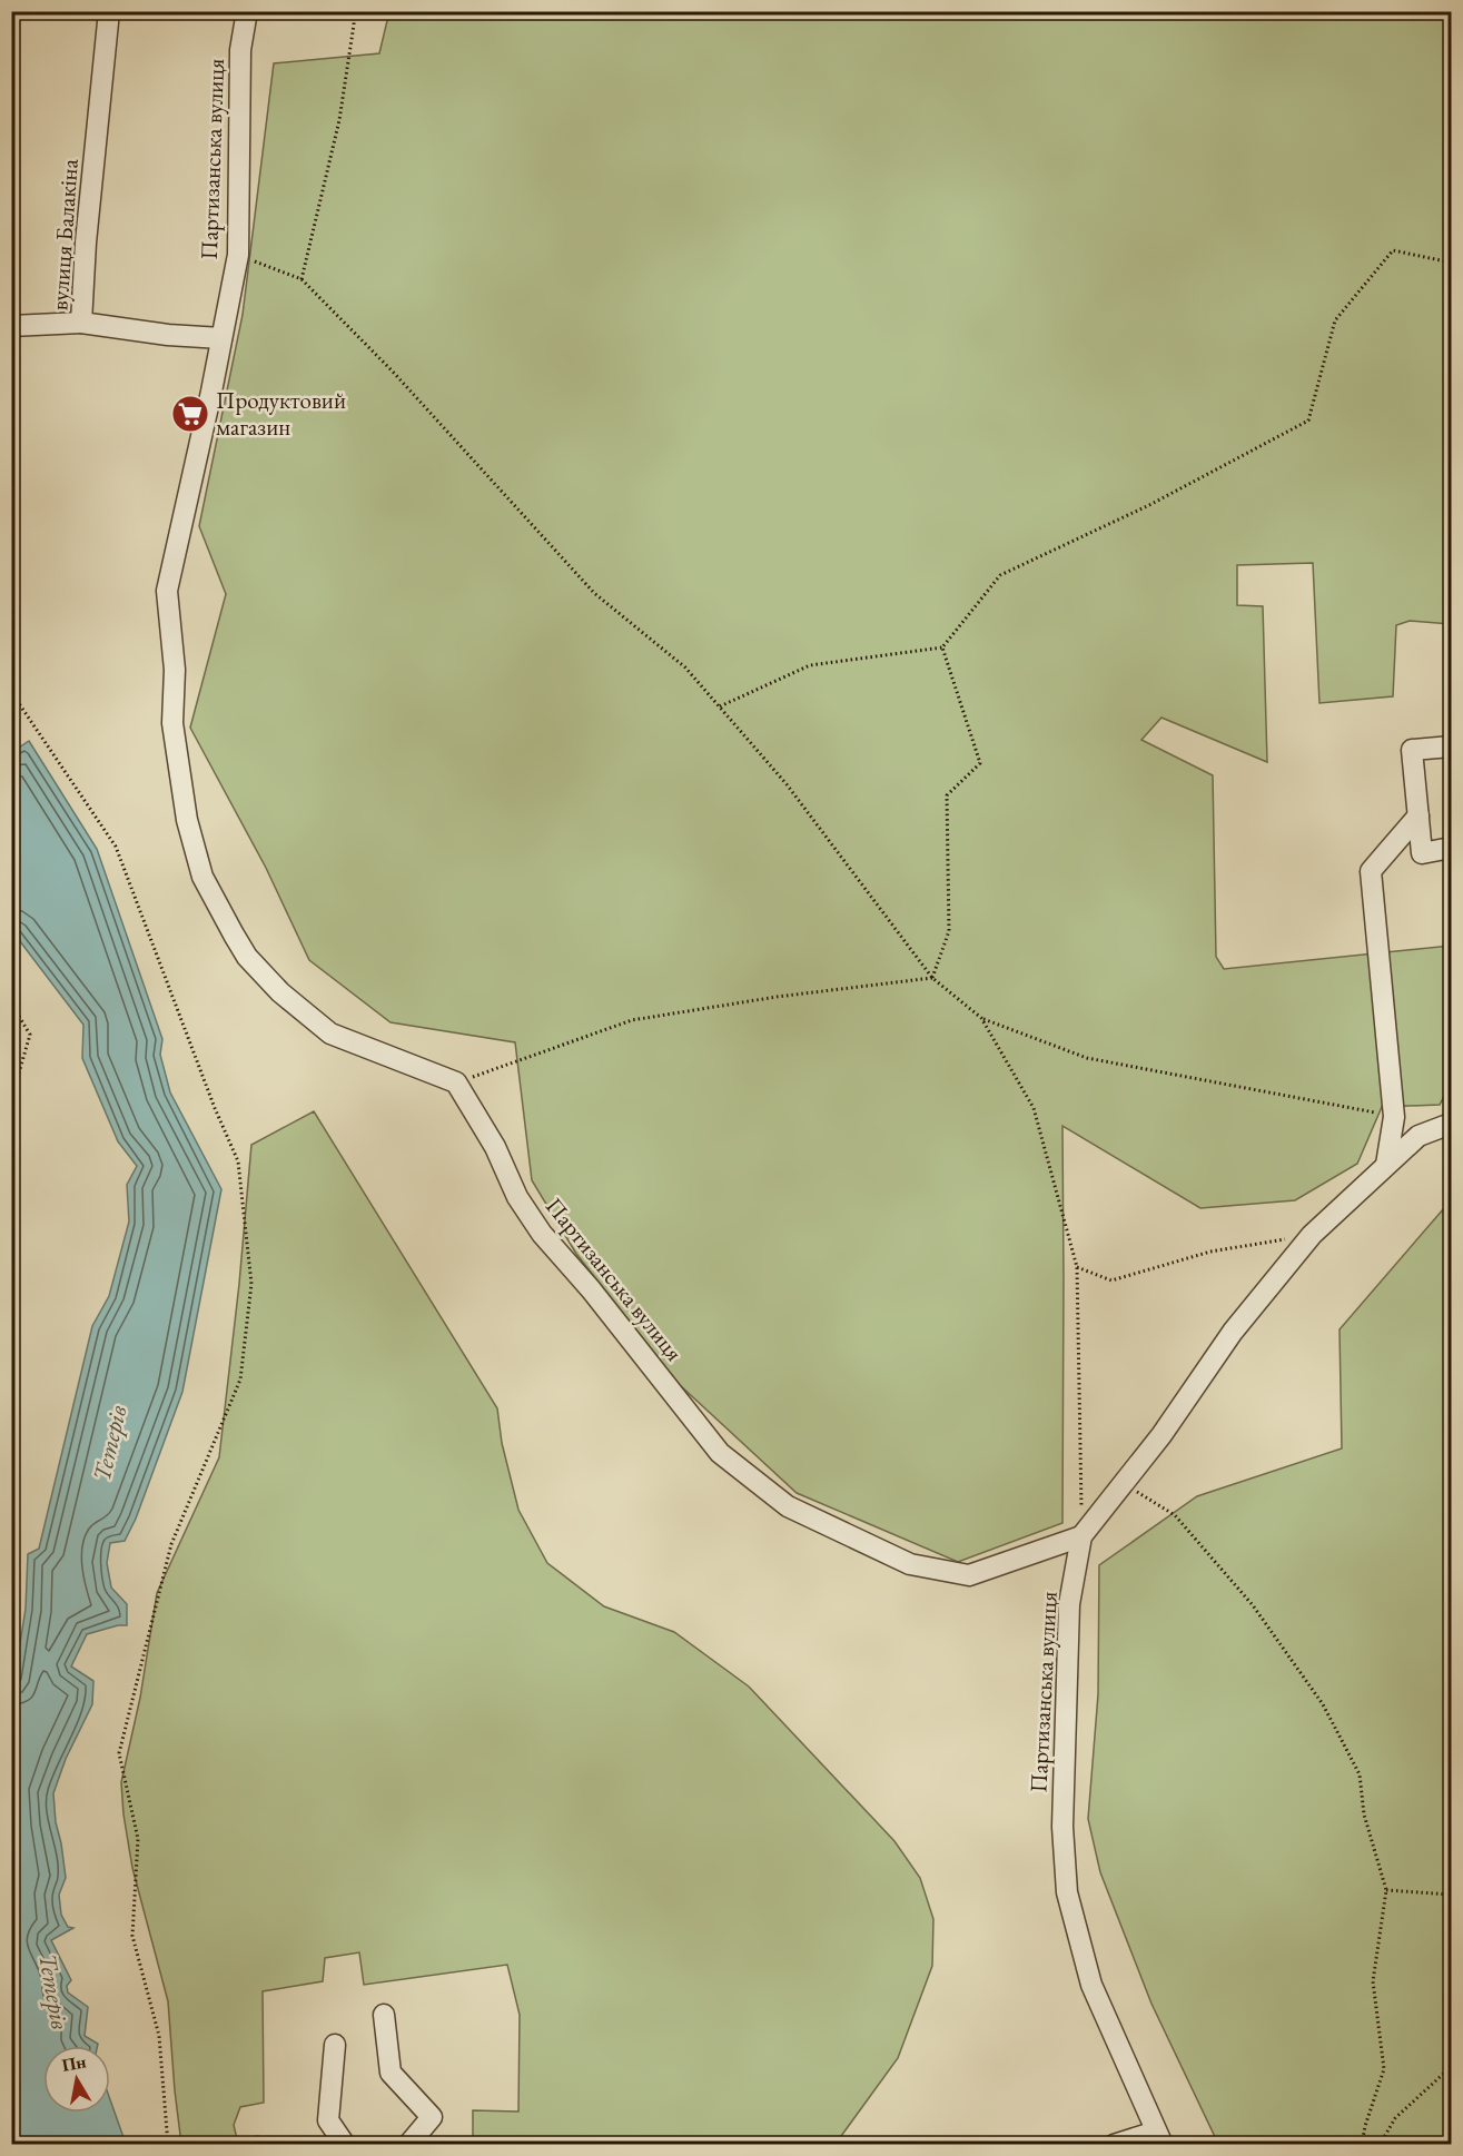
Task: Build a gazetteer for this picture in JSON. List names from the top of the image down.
{
  "streets": {
    "street": ["Партизанська вулиця", "вулиця Балакіна"]
  },
  "crossings": [
    ["Партизанська вулиця", "вулиця Балакіна"]
  ],
  "water": ["Тетерів"],
  "places": {
    "supermarket": ["Продуктовий магазин"]
  },
  "north": "top"
}
